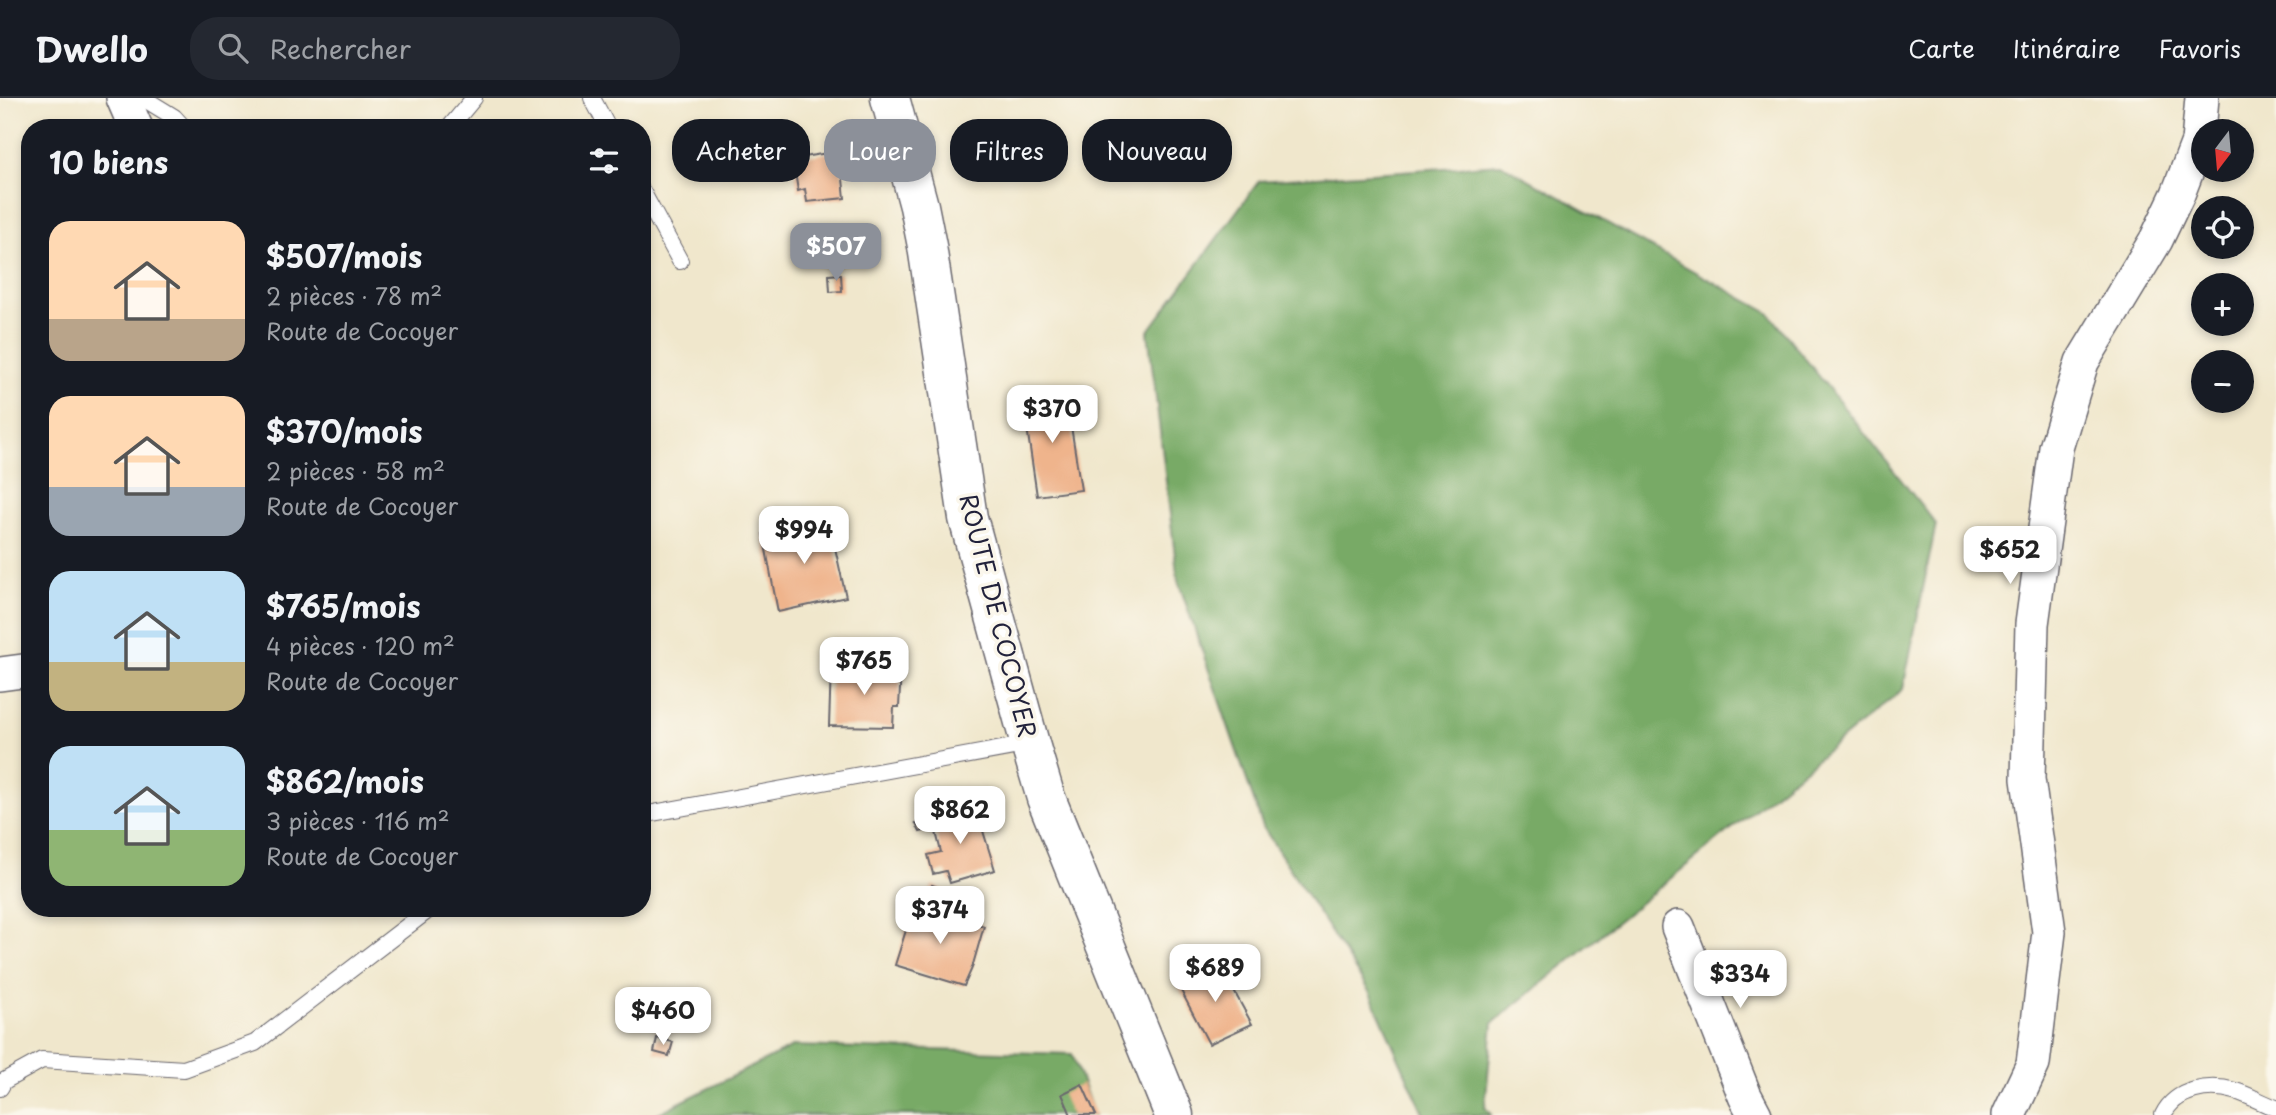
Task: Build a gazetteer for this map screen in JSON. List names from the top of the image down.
{
  "streets": {
    "main road": ["ROUTE DE COCOYER"]
  },
  "north": "bottom",
  "page": {
    "header": "Dwello",
    "search": "Rechercher",
    "nav": ["Carte", "Itinéraire", "Favoris"],
    "map_buttons": ["+", "−"],
    "chip": [
      "Acheter",
      "Louer",
      "Filtres",
      "Nouveau"
    ],
    "heading": "10 biens",
    "list": [
      {
        "name": "$507/mois",
        "note": "2 pièces · 78 m² · Route de Cocoyer"
      },
      {
        "name": "$370/mois",
        "note": "2 pièces · 58 m² · Route de Cocoyer"
      },
      {
        "name": "$765/mois",
        "note": "4 pièces · 120 m² · Route de Cocoyer"
      },
      {
        "name": "$862/mois",
        "note": "3 pièces · 116 m² · Route de Cocoyer"
      }
    ],
    "price": [
      "$507",
      "$370",
      "$994",
      "$652",
      "$765",
      "$862",
      "$374",
      "$689",
      "$334",
      "$460"
    ]
  }
}
